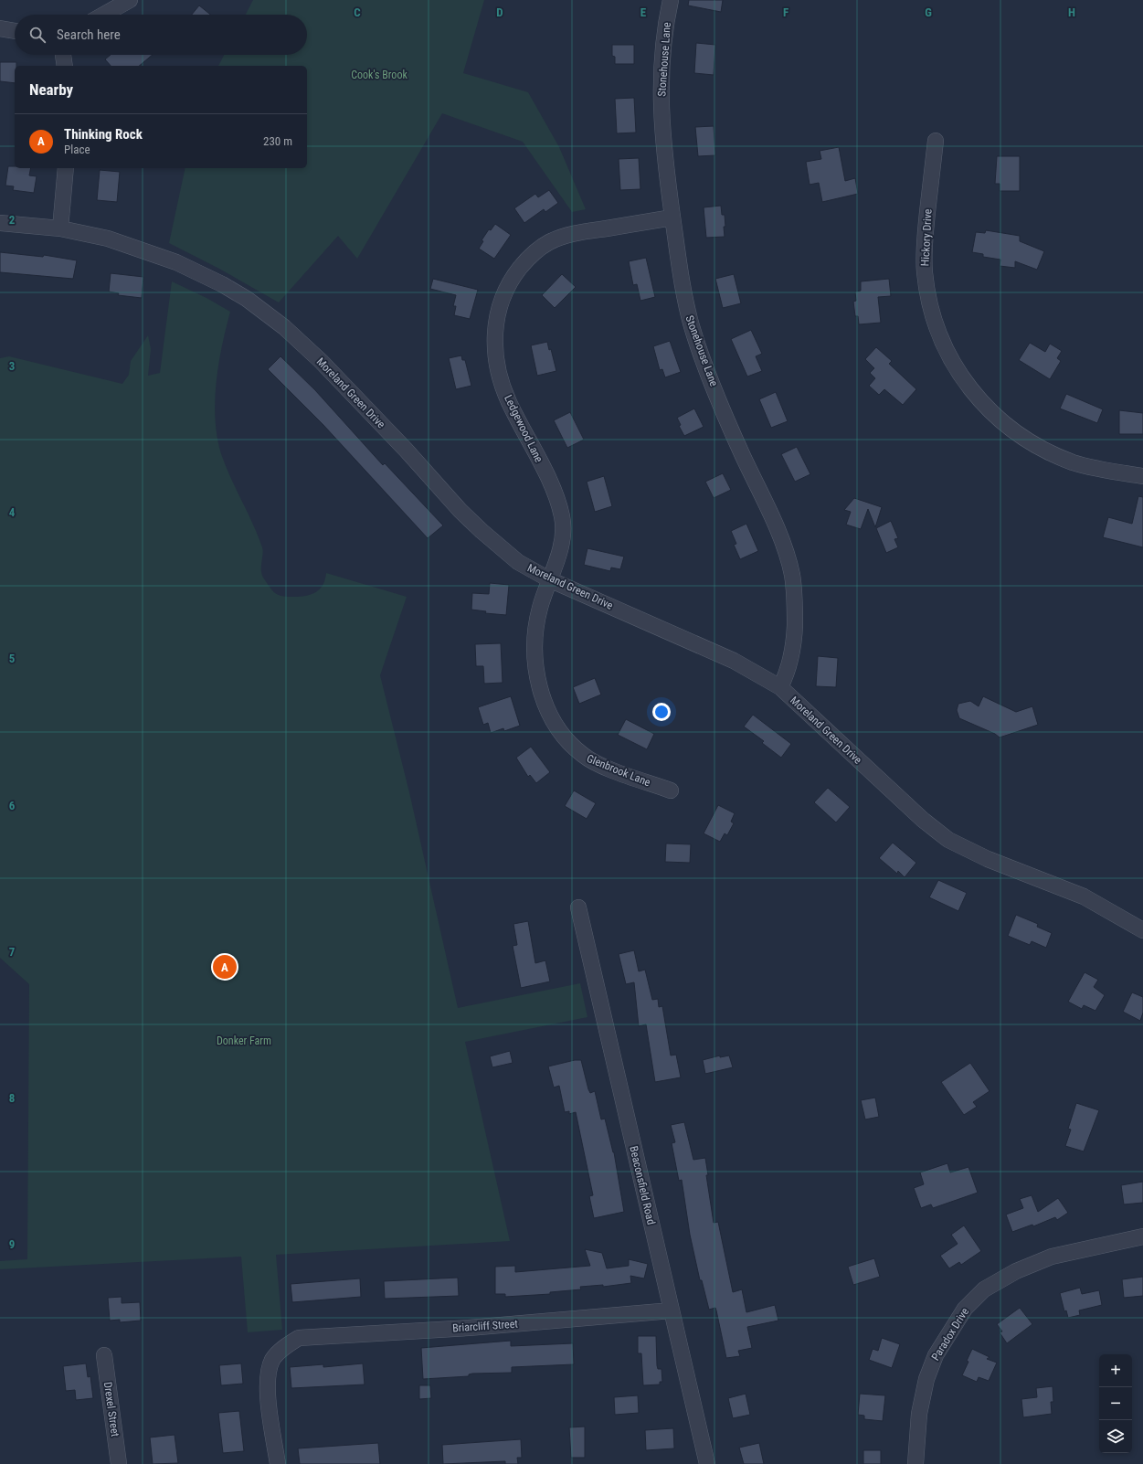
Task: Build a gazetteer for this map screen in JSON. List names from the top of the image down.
{
  "streets": {
    "street": [
      "Stonehouse Lane",
      "Hickory Drive",
      "Moreland Green Drive",
      "Ledgewood Lane",
      "Glenbrook Lane",
      "Beaconsfield Road",
      "Briarcliff Street",
      "Paradox Drive",
      "Drexel Street"
    ]
  },
  "crossings": [
    ["Stonehouse Lane", "Moreland Green Drive"],
    ["Stonehouse Lane", "Ledgewood Lane"],
    ["Moreland Green Drive", "Ledgewood Lane"],
    ["Moreland Green Drive", "Glenbrook Lane"],
    ["Ledgewood Lane", "Glenbrook Lane"],
    ["Beaconsfield Road", "Briarcliff Street"]
  ],
  "parks": ["Cook's Brook", "Donker Farm"],
  "page": {
    "search": "Search here",
    "heading": "Nearby",
    "list": [
      {
        "mark": "A",
        "name": "Thinking Rock",
        "note": "Place",
        "value": "230 m"
      }
    ],
    "pins": "A",
    "map_buttons": ["+", "−"]
  },
  "grid": {
    "columns": [
      "C",
      "D",
      "E",
      "F",
      "G",
      "H"
    ],
    "rows": [
      "2",
      "3",
      "4",
      "5",
      "6",
      "7",
      "8",
      "9"
    ]
  }
}
